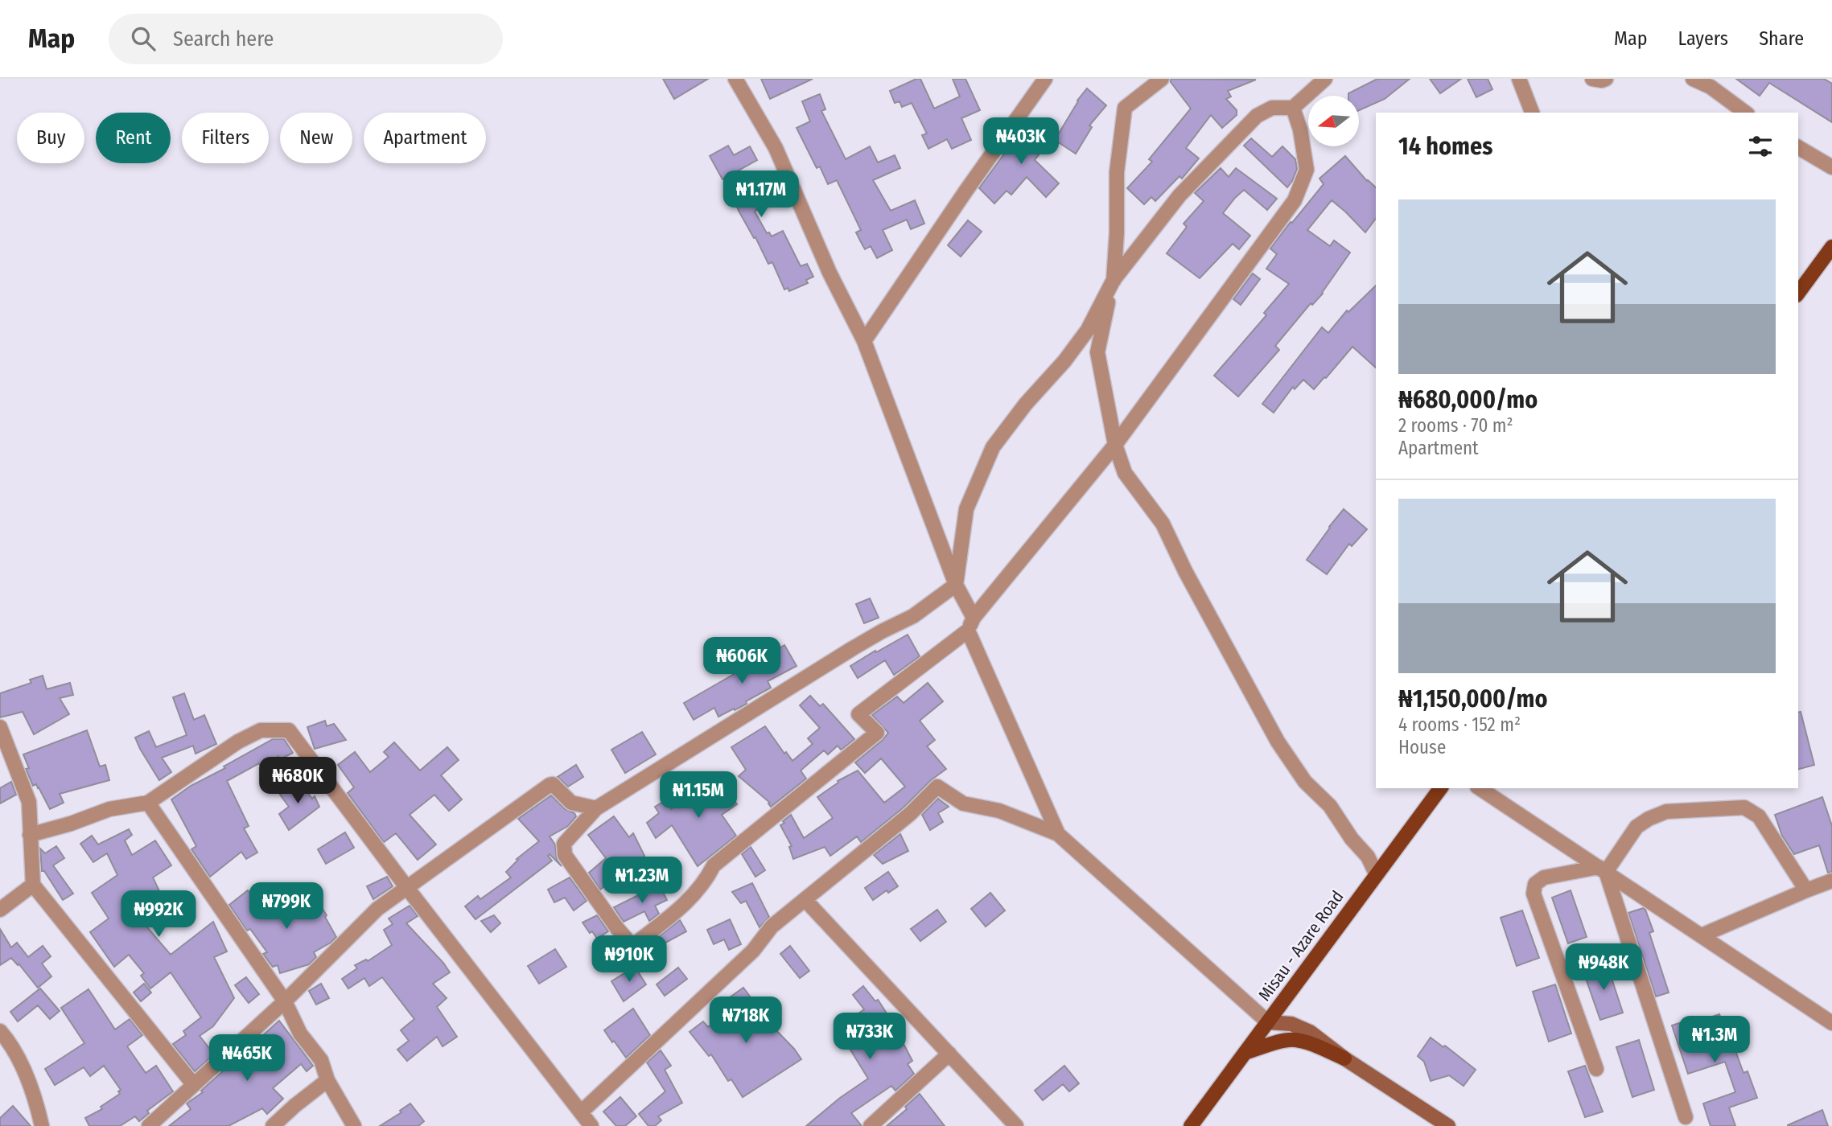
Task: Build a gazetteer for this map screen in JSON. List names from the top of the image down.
{
  "streets": {
    "main road": ["Misau - Azare Road"]
  },
  "north": "left",
  "page": {
    "header": "Map",
    "search": "Search here",
    "nav": ["Map", "Layers", "Share"],
    "chip": [
      "Buy",
      "Rent",
      "Filters",
      "New",
      "Apartment"
    ],
    "heading": "14 homes",
    "price": [
      "₦403K",
      "₦1.17M",
      "₦606K",
      "₦680K",
      "₦1.15M",
      "₦1.23M",
      "₦799K",
      "₦992K",
      "₦910K",
      "₦948K",
      "₦718K",
      "₦733K",
      "₦1.3M",
      "₦465K"
    ],
    "list": [
      {
        "name": "₦680,000/mo",
        "note": "2 rooms · 70 m² · Apartment"
      },
      {
        "name": "₦1,150,000/mo",
        "note": "4 rooms · 152 m² · House"
      }
    ]
  }
}
